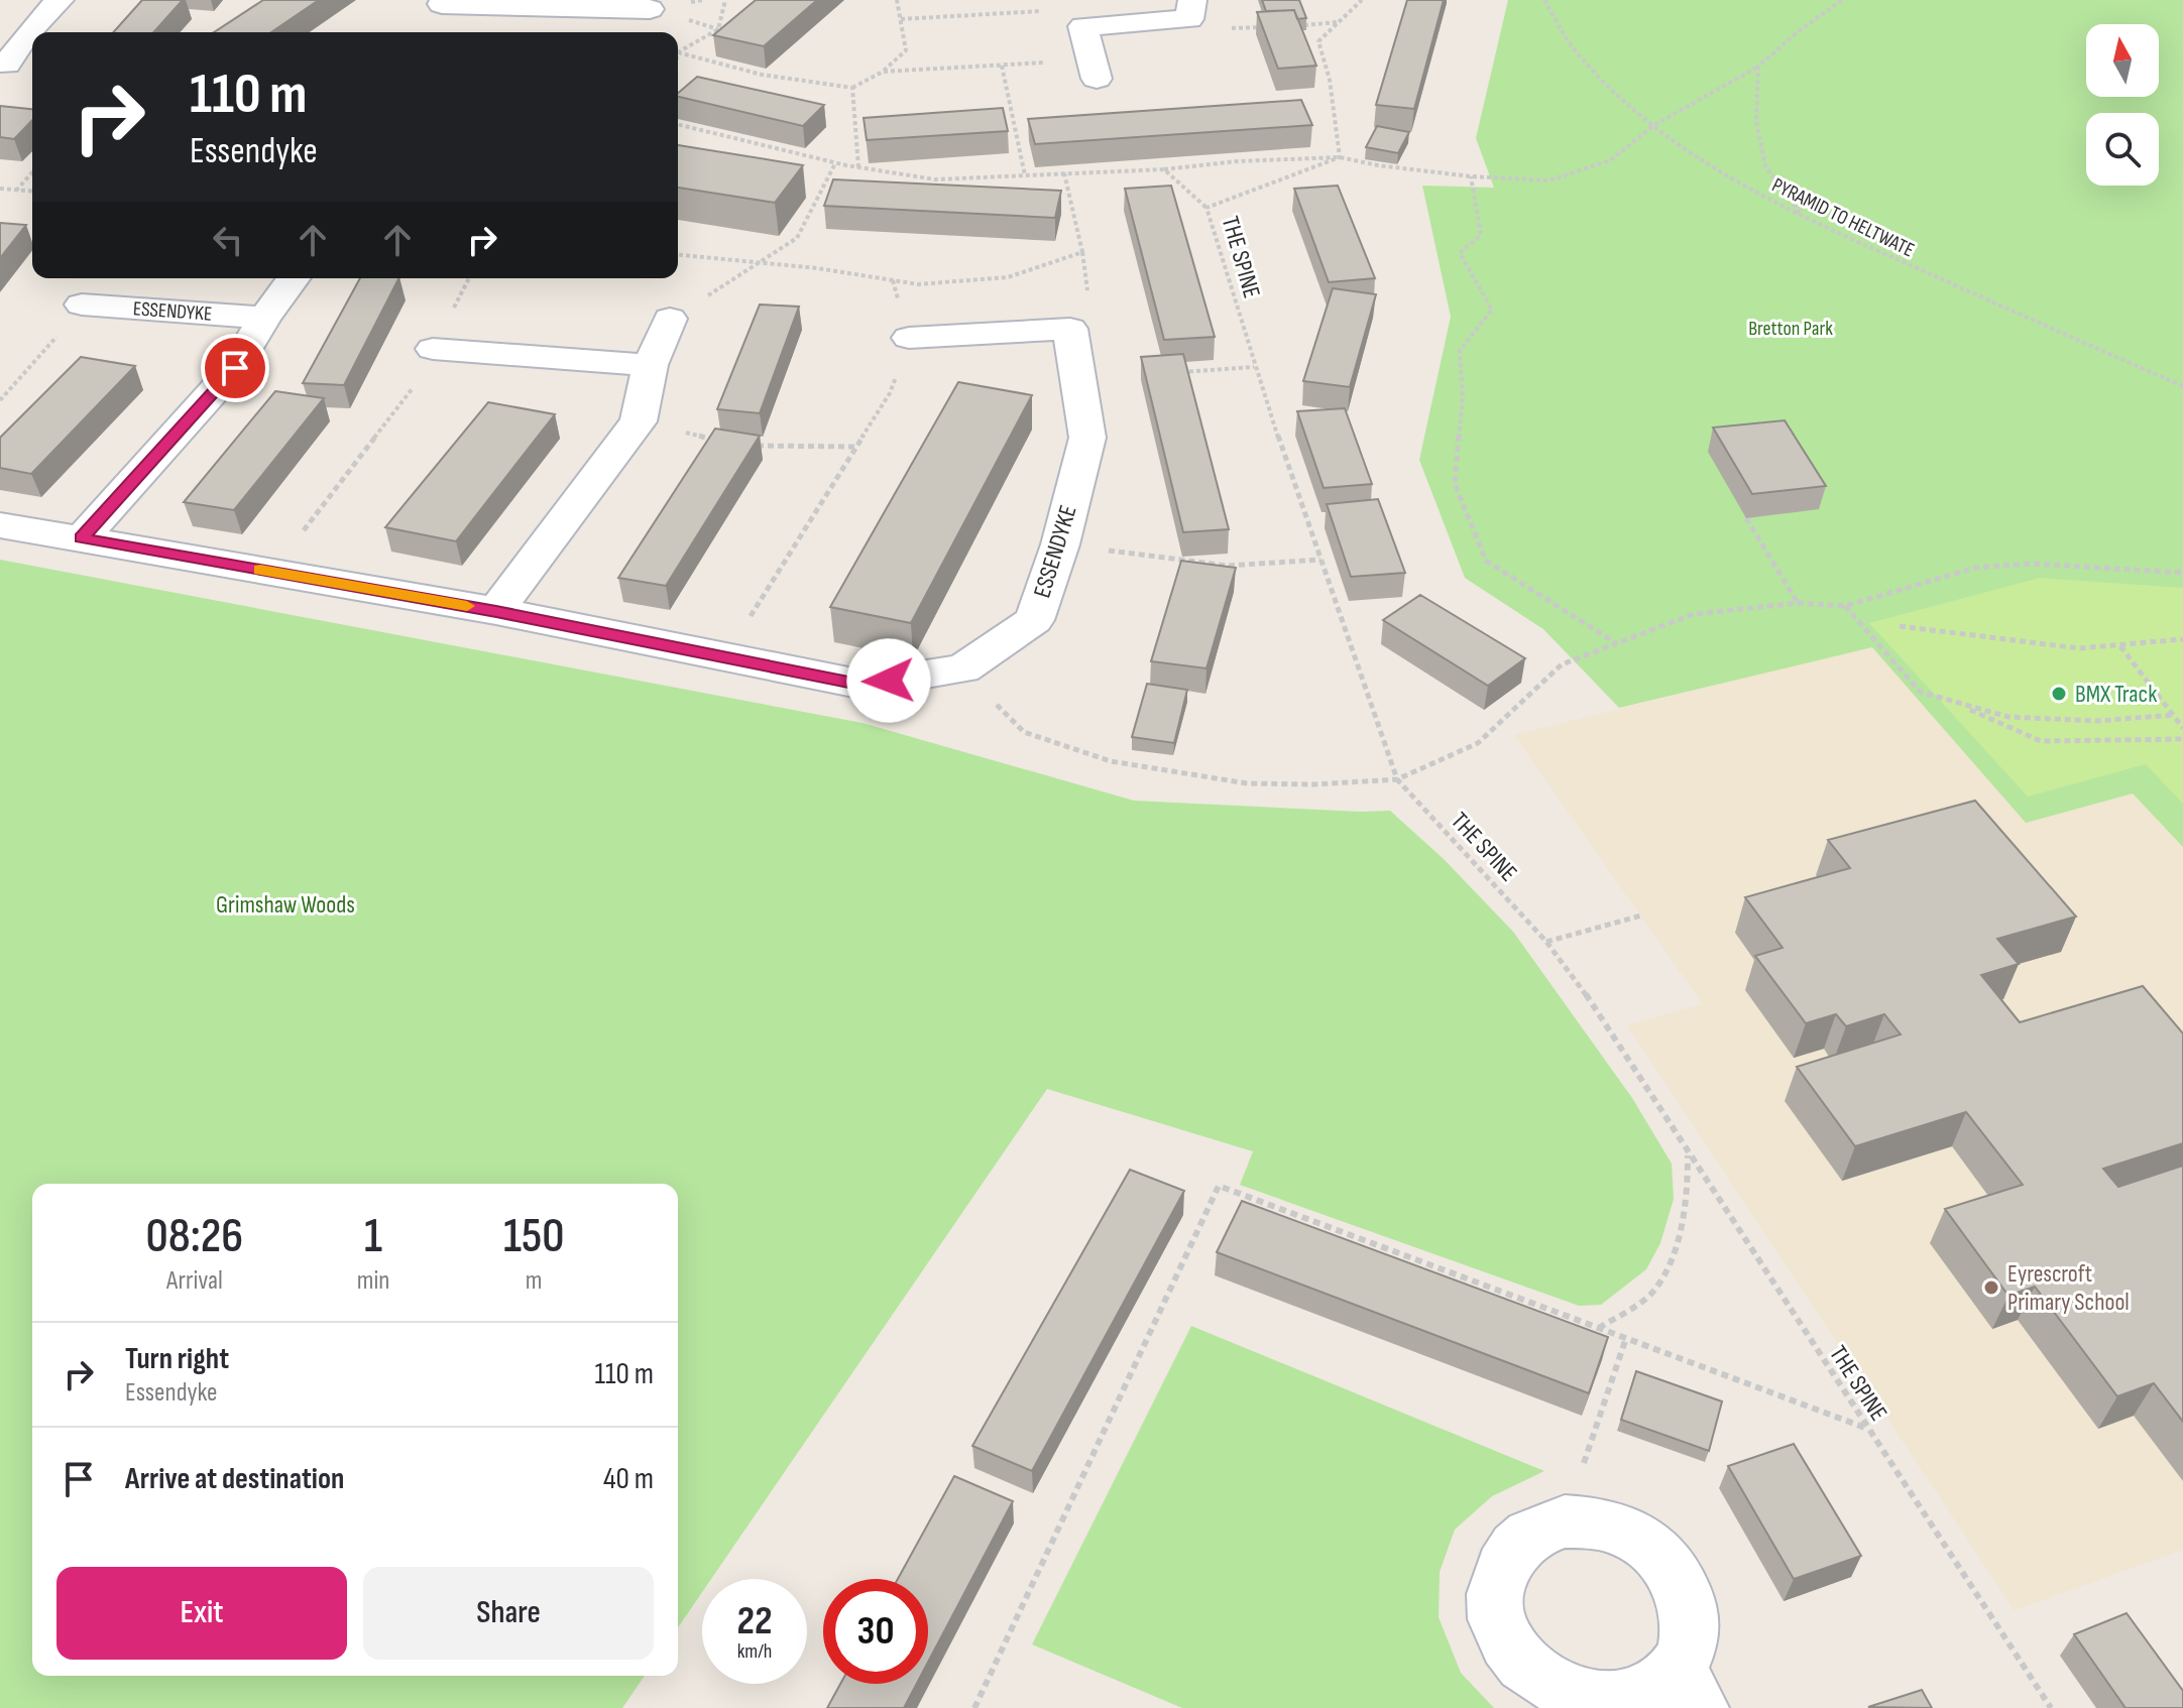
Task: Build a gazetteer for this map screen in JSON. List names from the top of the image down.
{
  "streets": {
    "street": ["ESSENDYKE"],
    "path": ["PYRAMID TO HELTWATE", "THE SPINE"]
  },
  "parks": ["Bretton Park", "Grimshaw Woods"],
  "places": ["BMX Track", "Eyrescroft Primary School"],
  "north": "top",
  "page": {
    "turn": ["110 m", "Essendyke"],
    "eta": [
      "08:26",
      "Arrival",
      "1",
      "min",
      "150",
      "m"
    ],
    "list": [
      {
        "name": "Turn right",
        "note": "Essendyke",
        "value": "110 m"
      },
      {
        "name": "Arrive at destination",
        "value": "40 m"
      }
    ],
    "buttons": ["Exit", "Share"],
    "speed": "22 km/h",
    "limit": "30"
  }
}
